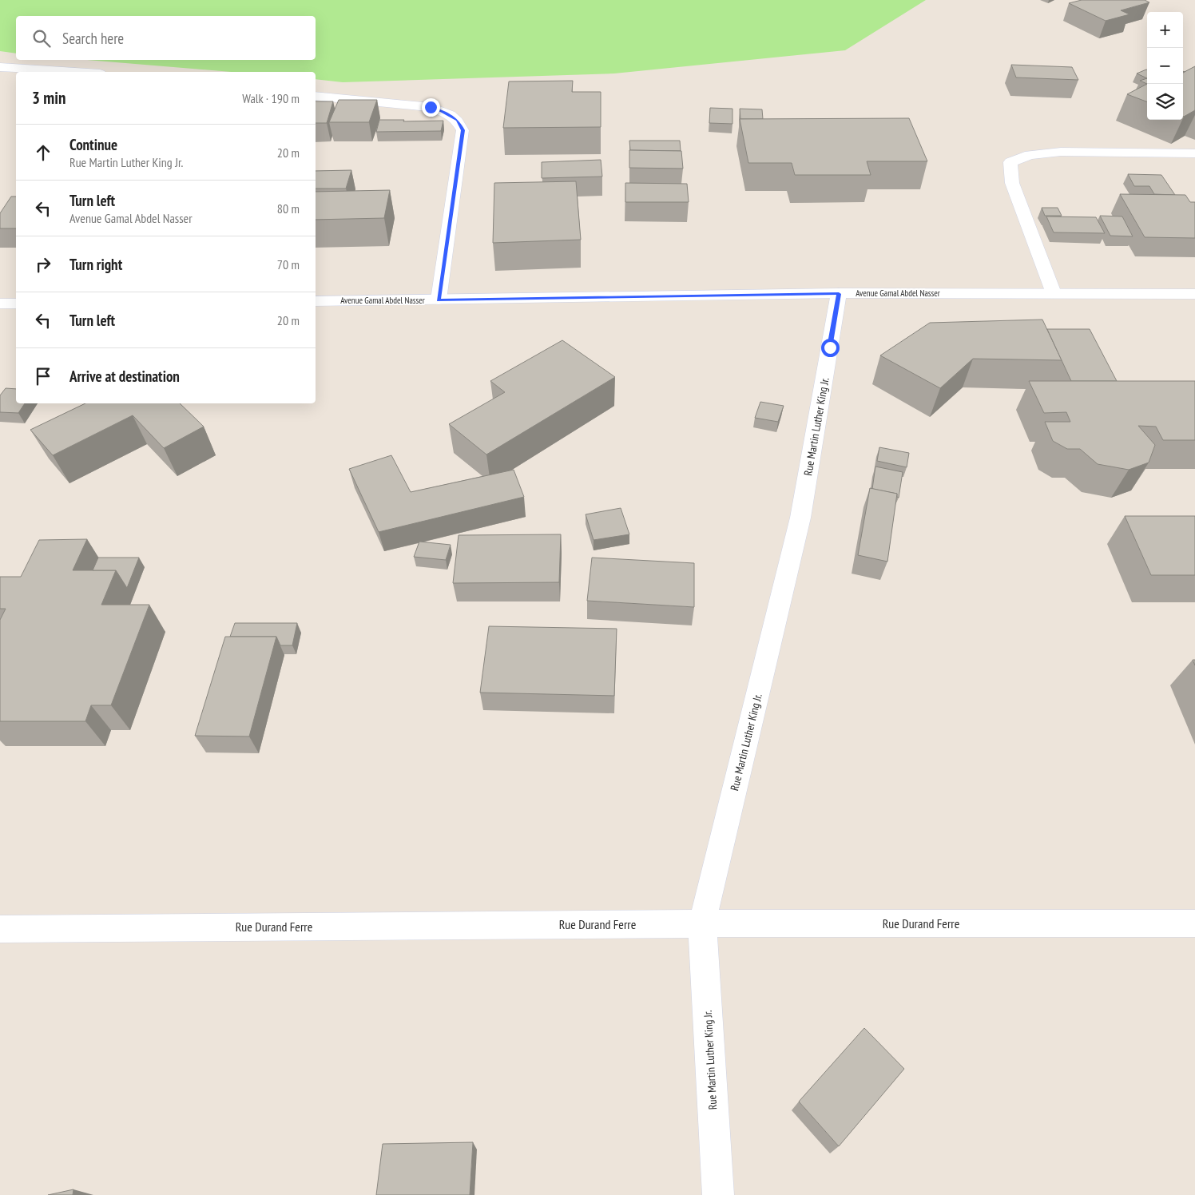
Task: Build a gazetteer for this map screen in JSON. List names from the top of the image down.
{
  "streets": {
    "street": ["Avenue Gamal Abdel Nasser", "Rue Martin Luther King Jr.", "Rue Durand Ferre"]
  },
  "crossings": [
    ["Avenue Gamal Abdel Nasser", "Rue Martin Luther King Jr."],
    ["Rue Martin Luther King Jr.", "Rue Durand Ferre"]
  ],
  "page": {
    "map_buttons": ["+", "−"],
    "search": "Search here",
    "heading": ["3 min", "Walk · 190 m"],
    "list": [
      ["Continue", "Rue Martin Luther King Jr.", "20 m"],
      ["Turn left", "Avenue Gamal Abdel Nasser", "80 m"],
      ["Turn right", "70 m"],
      ["Turn left", "20 m"],
      "Arrive at destination"
    ]
  }
}
